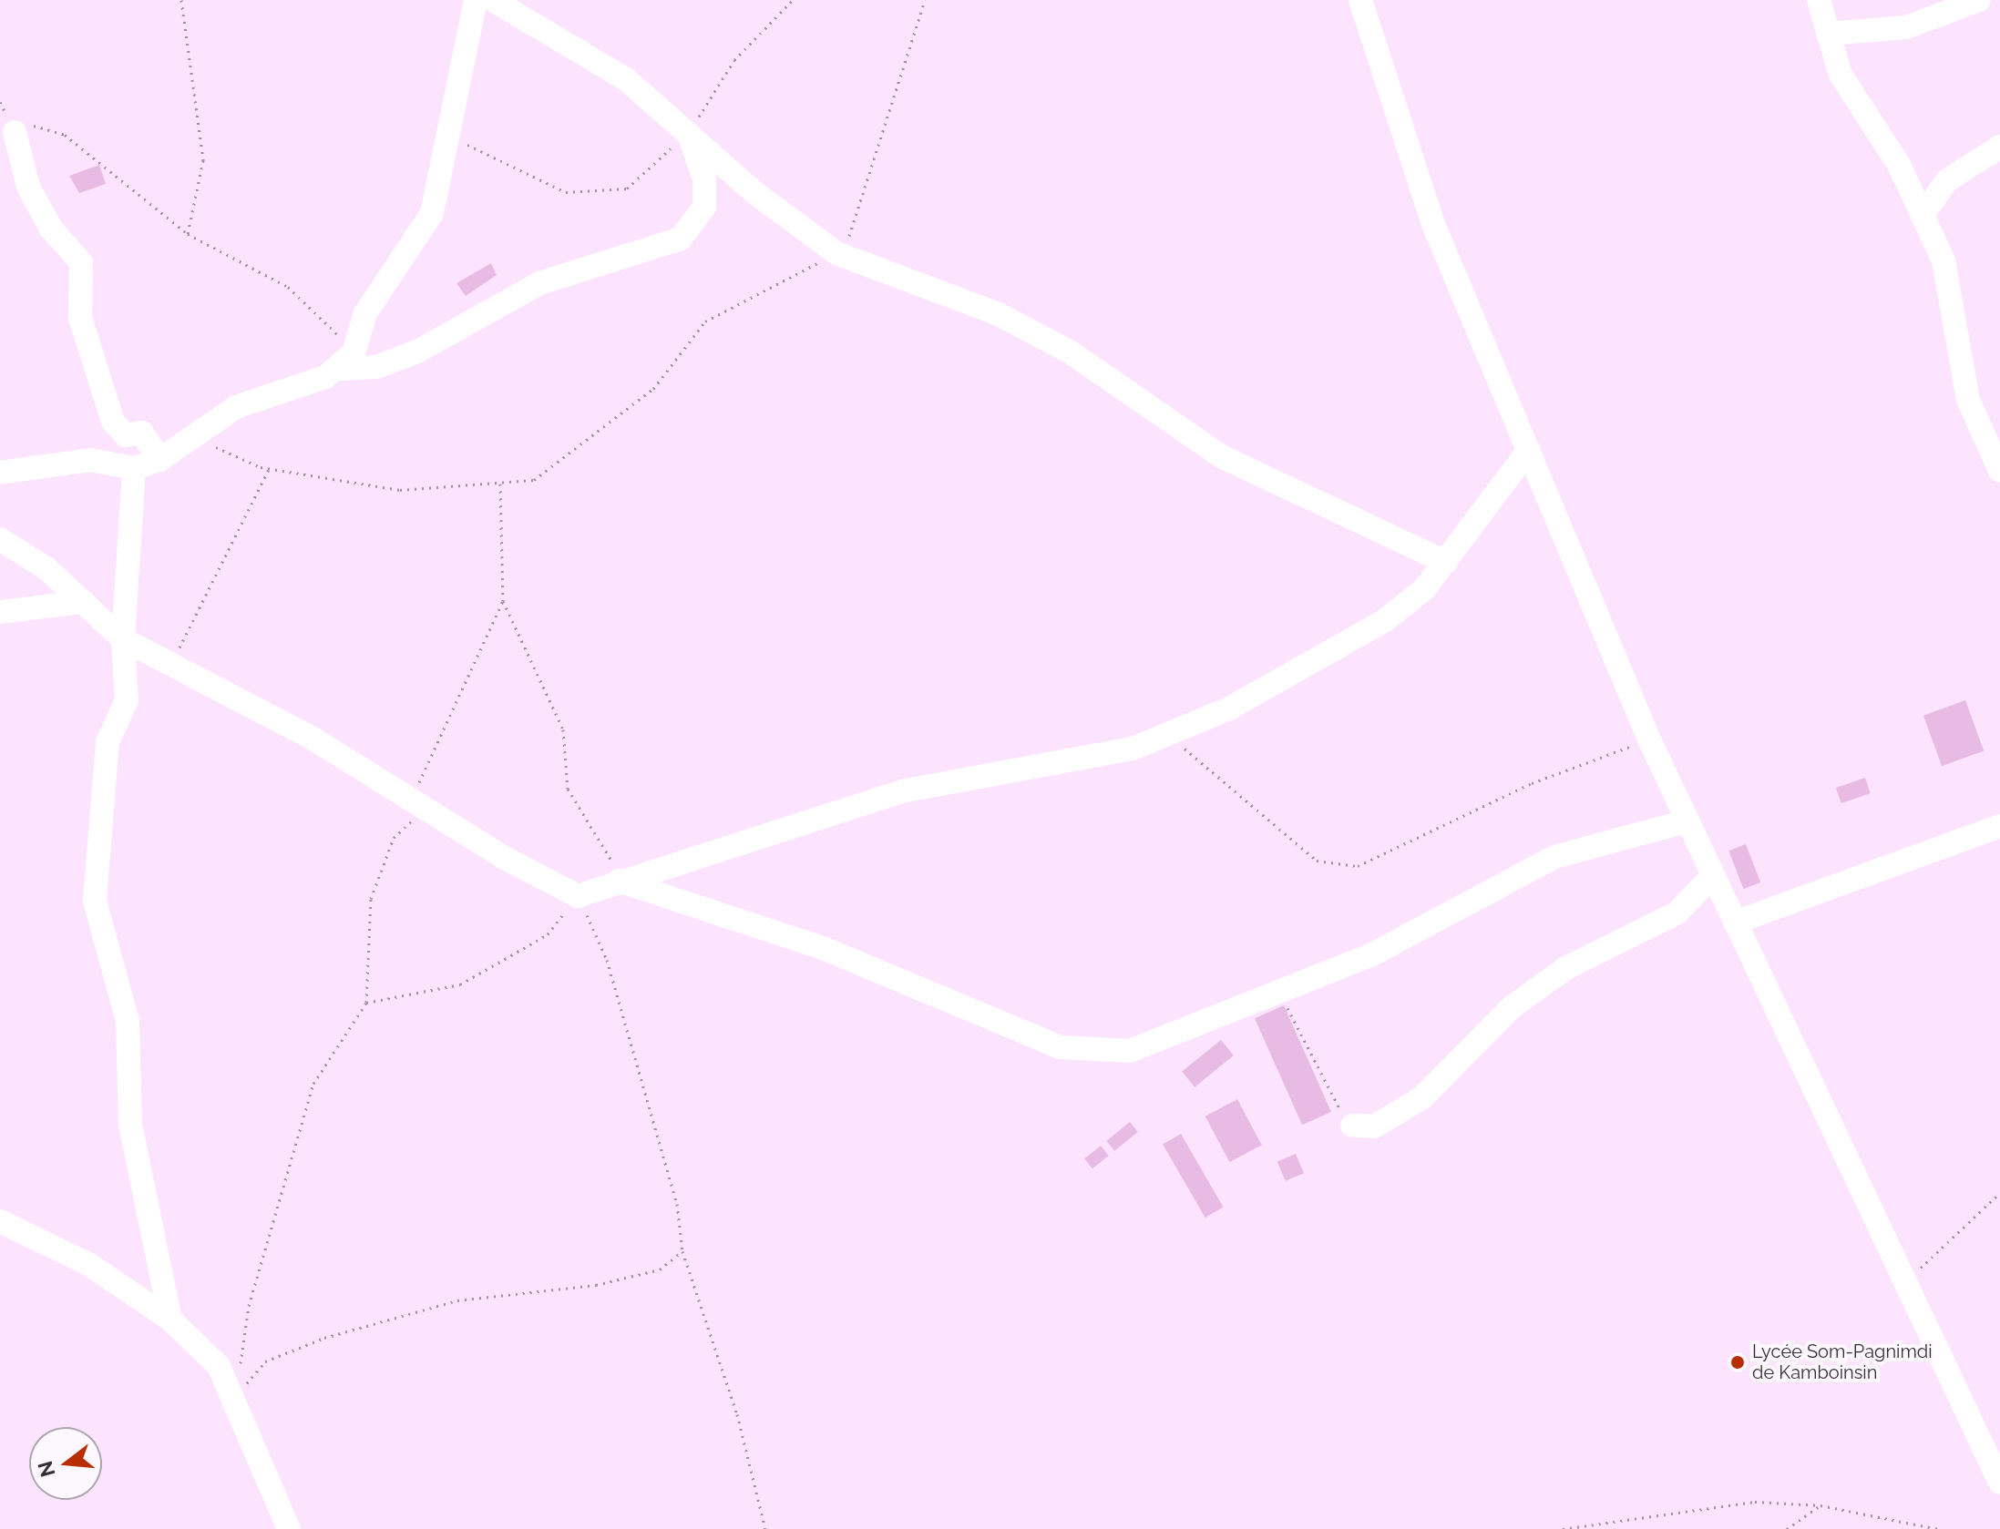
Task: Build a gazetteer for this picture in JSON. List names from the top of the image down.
{
  "places": ["Lycée Som-Pagnimdi de Kamboinsin"],
  "north": "left"
}
